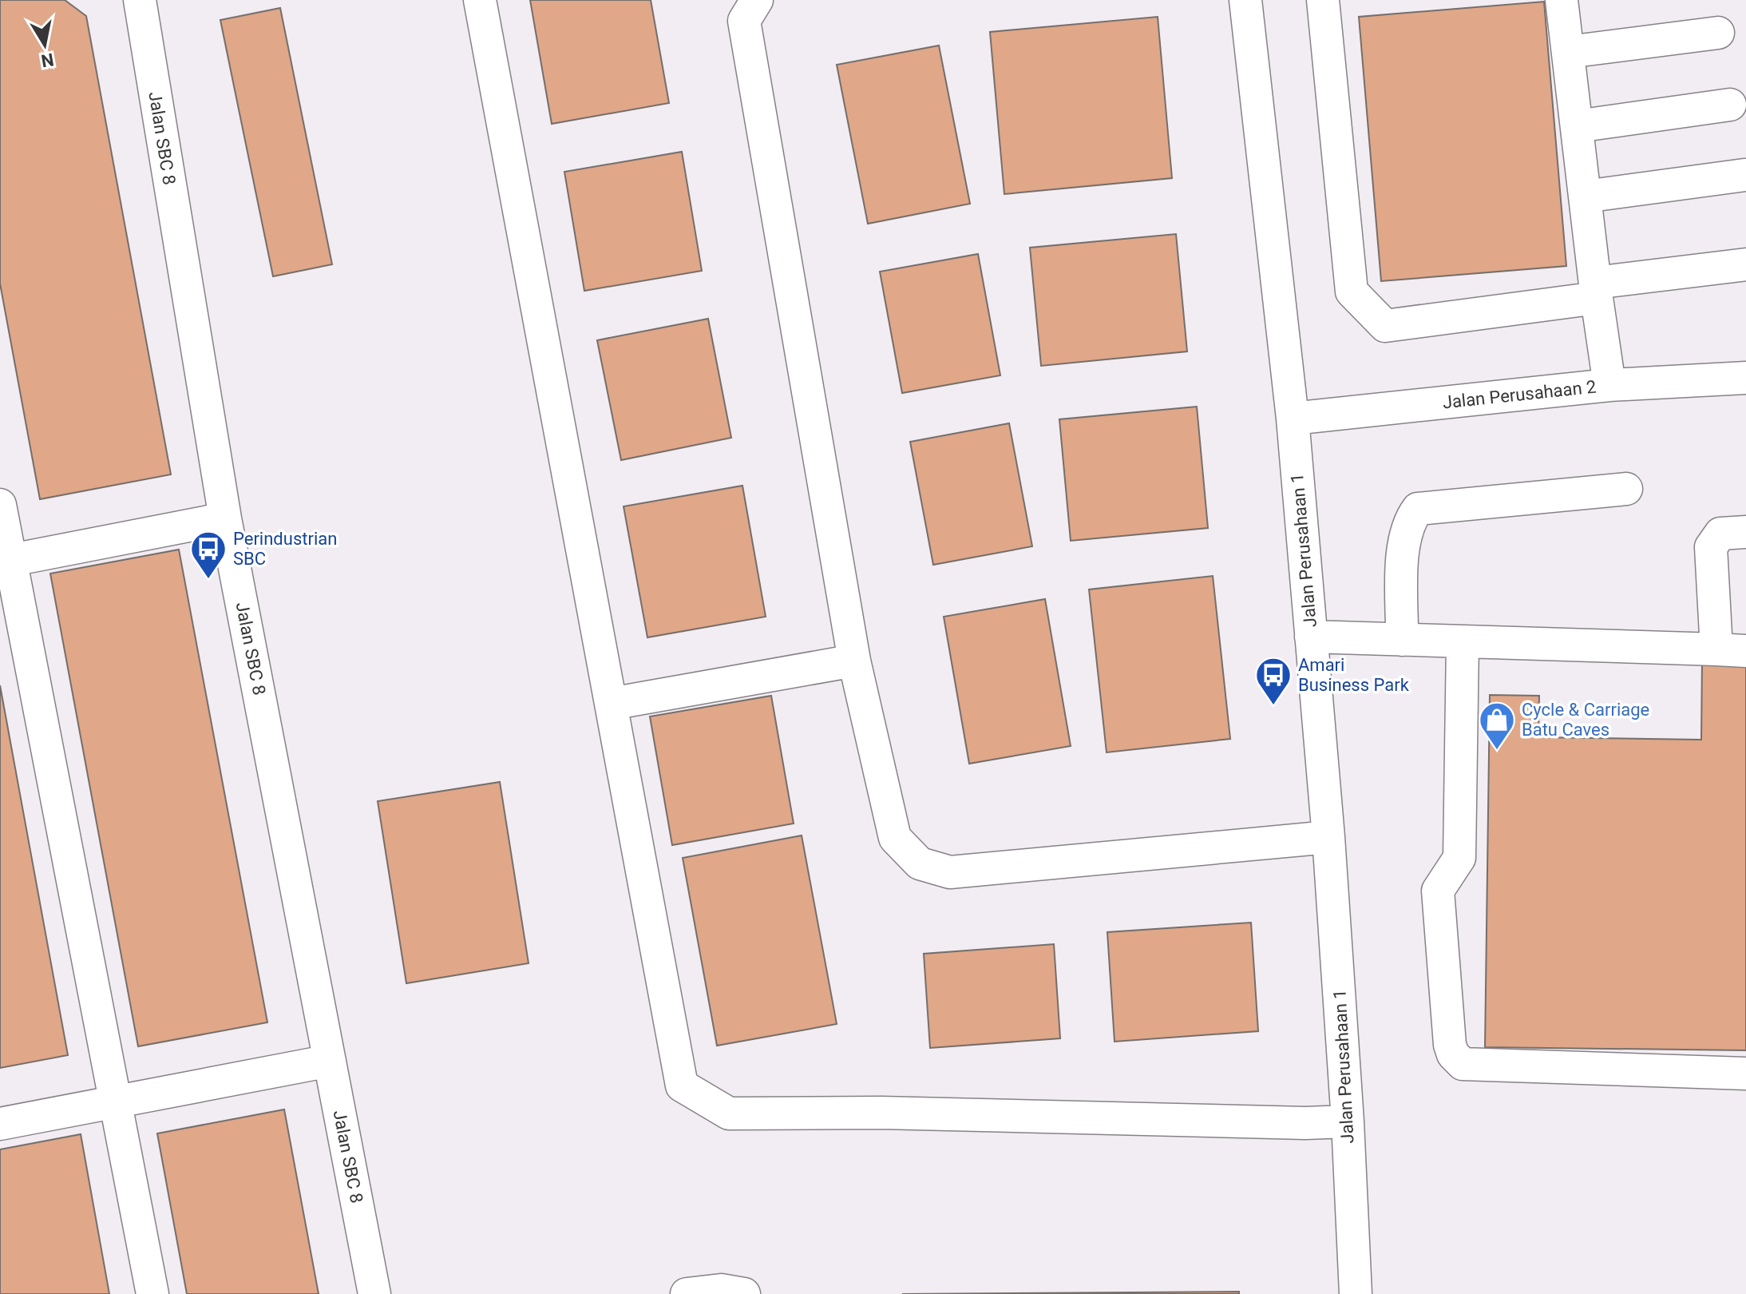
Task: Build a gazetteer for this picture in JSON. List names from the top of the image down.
{
  "streets": {
    "street": ["Jalan SBC 8", "Jalan Perusahaan 2", "Jalan Perusahaan 1"]
  },
  "crossings": [
    ["Jalan Perusahaan 2", "Jalan Perusahaan 1"]
  ],
  "places": {
    "bus stop": ["Perindustrian SBC", "Amari Business Park"],
    "shop": ["Cycle & Carriage Batu Caves"]
  },
  "north": "bottom"
}
